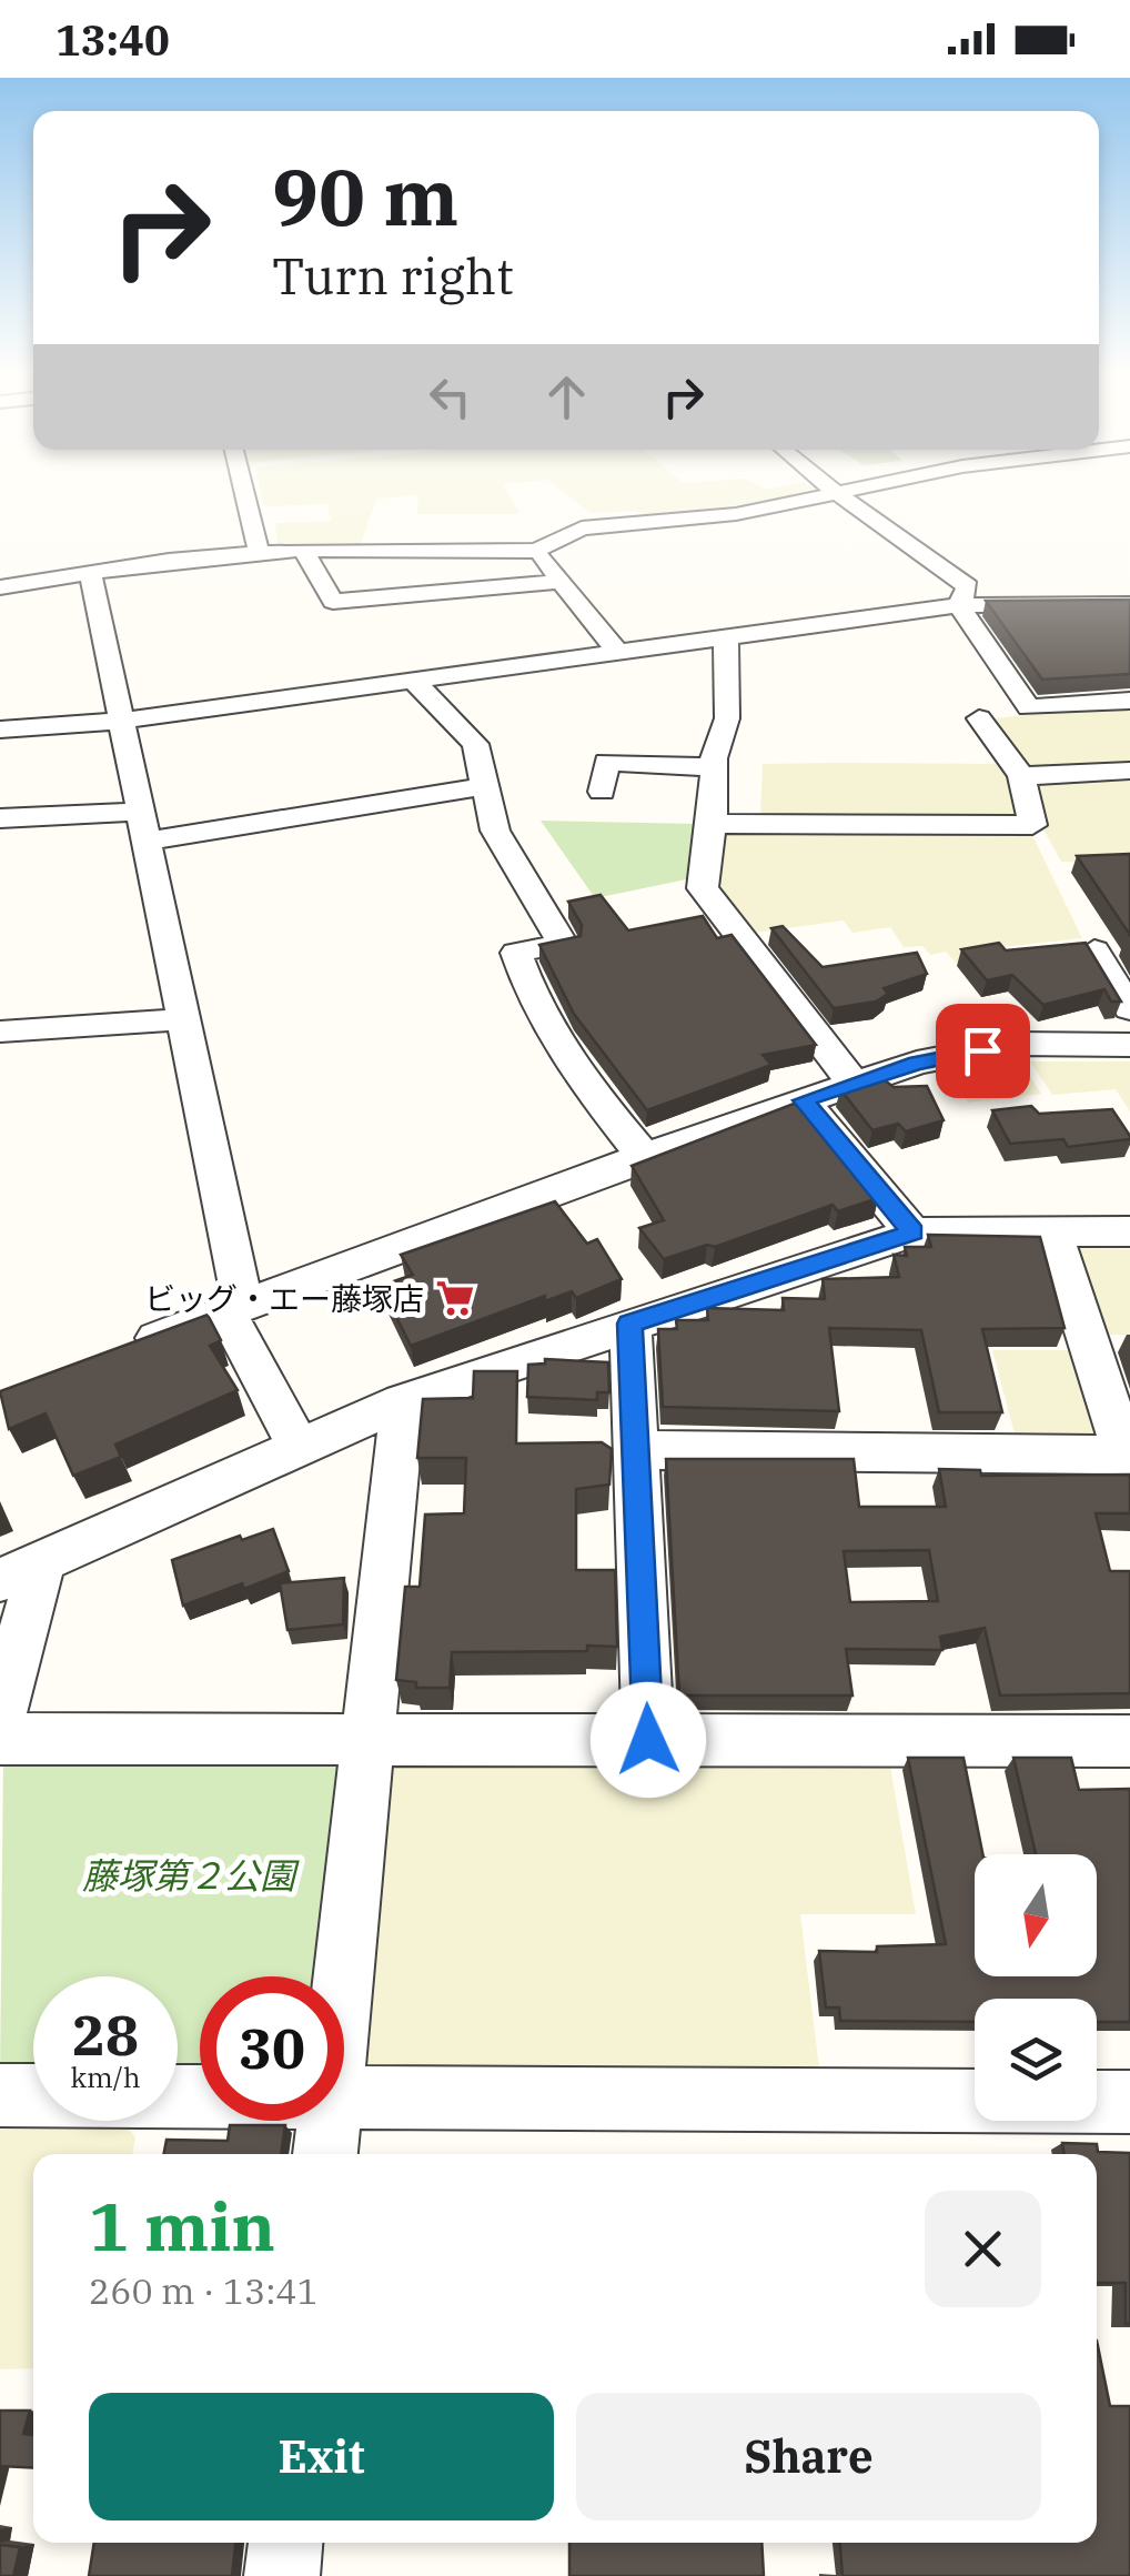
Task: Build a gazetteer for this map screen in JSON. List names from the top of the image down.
{
  "parks": ["藤塚第２公園"],
  "places": {
    "supermarket": ["ビッグ・エー藤塚店"]
  },
  "north": "bottom",
  "page": {
    "status": "13:40",
    "turn": ["90 m", "Turn right"],
    "speed": "28 km/h",
    "limit": "30",
    "heading": ["1 min", "260 m · 13:41"],
    "buttons": ["Exit", "Share"]
  }
}
